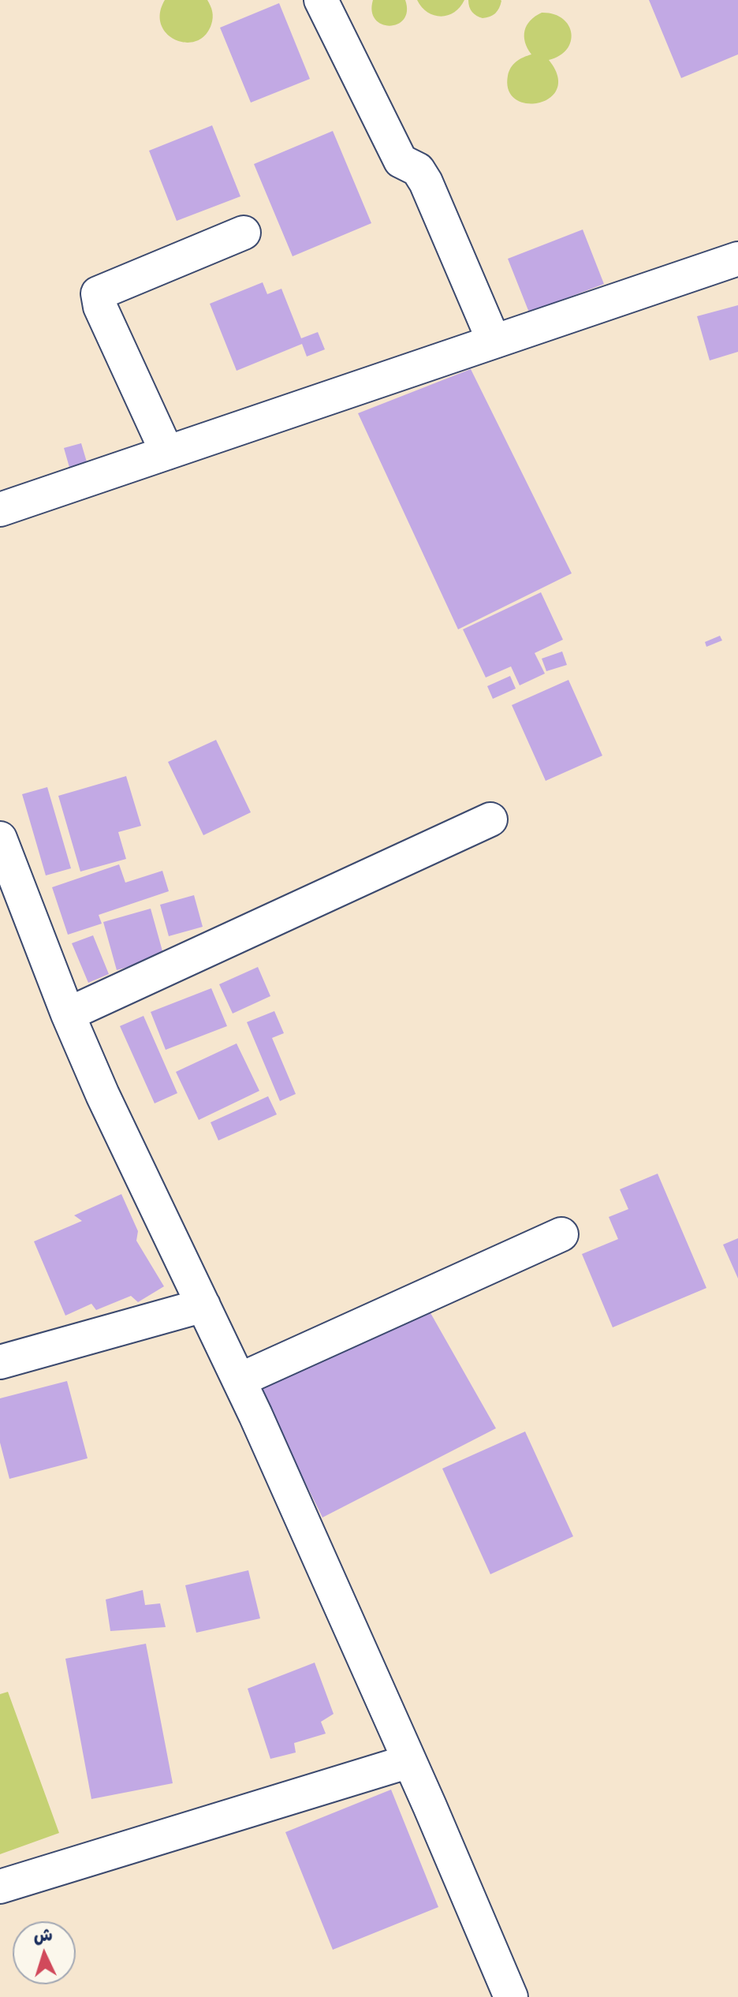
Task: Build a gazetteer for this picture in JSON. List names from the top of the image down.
{
  "north": "top"
}
